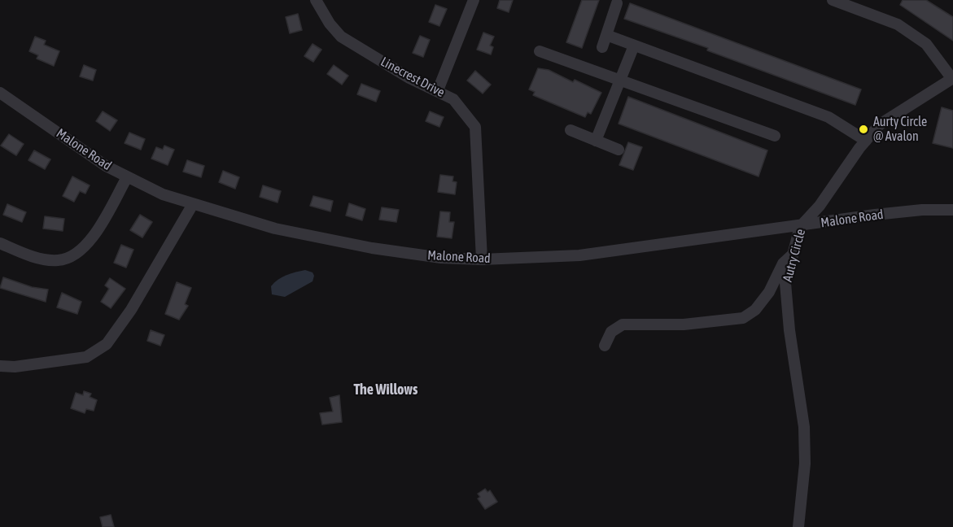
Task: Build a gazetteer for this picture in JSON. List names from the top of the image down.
{
  "streets": {
    "street": ["Linecrest Drive", "Malone Road", "Autry Circle"]
  },
  "crossings": [
    ["Linecrest Drive", "Malone Road"],
    ["Malone Road", "Autry Circle"]
  ],
  "districts": ["The Willows"],
  "places": ["Aurty Circle @ Avalon"]
}
